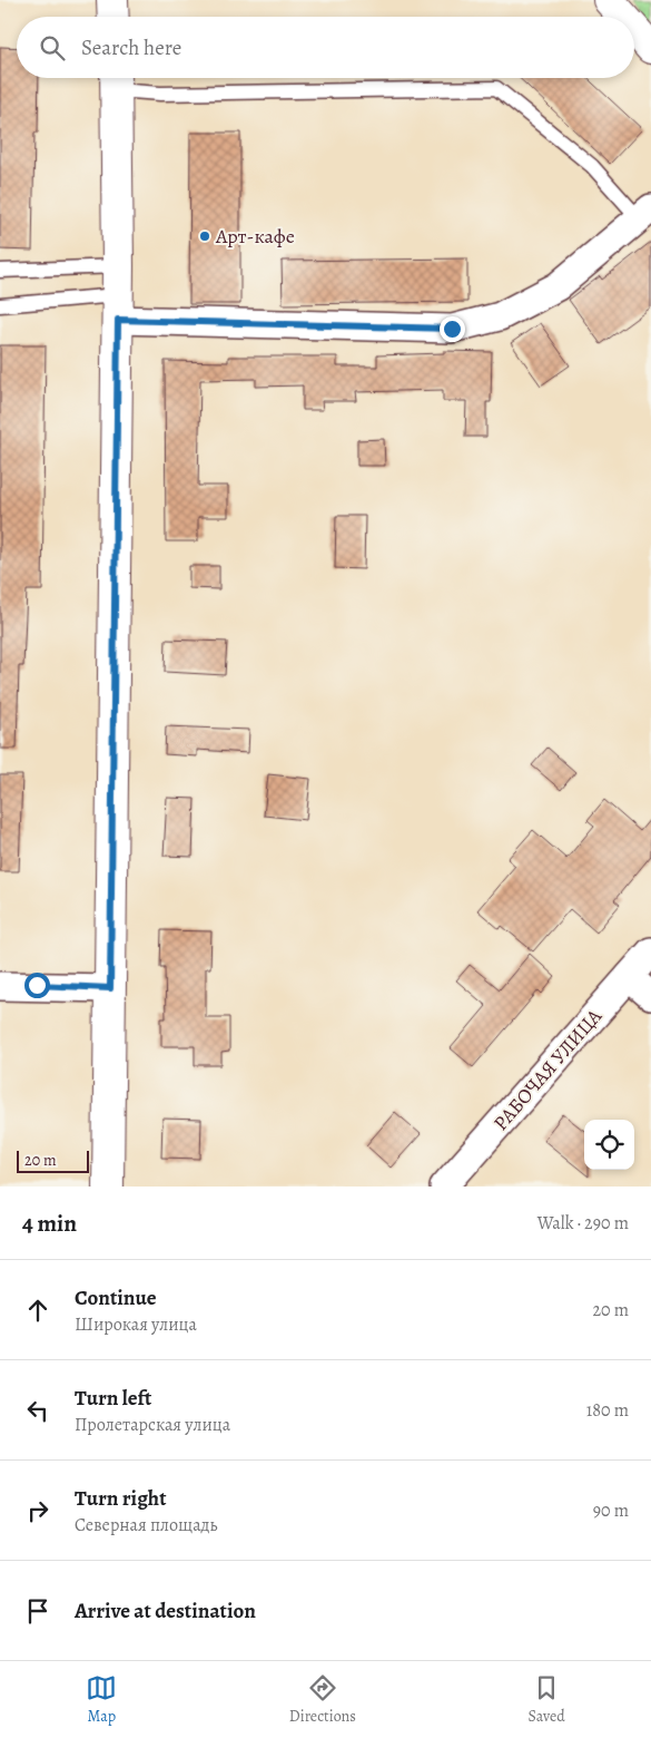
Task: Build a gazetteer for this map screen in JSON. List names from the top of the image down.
{
  "streets": {
    "street": ["РАБОЧАЯ УЛИЦА"]
  },
  "places": ["Арт-кафе"],
  "scale_bar": "20 m",
  "page": {
    "search": "Search here",
    "scale": "20 m",
    "heading": ["4 min", "Walk · 290 m"],
    "list": [
      ["Continue", "Широкая улица", "20 m"],
      ["Turn left", "Пролетарская улица", "180 m"],
      ["Turn right", "Северная площадь", "90 m"],
      "Arrive at destination"
    ],
    "nav": ["Map", "Directions", "Saved"]
  }
}
